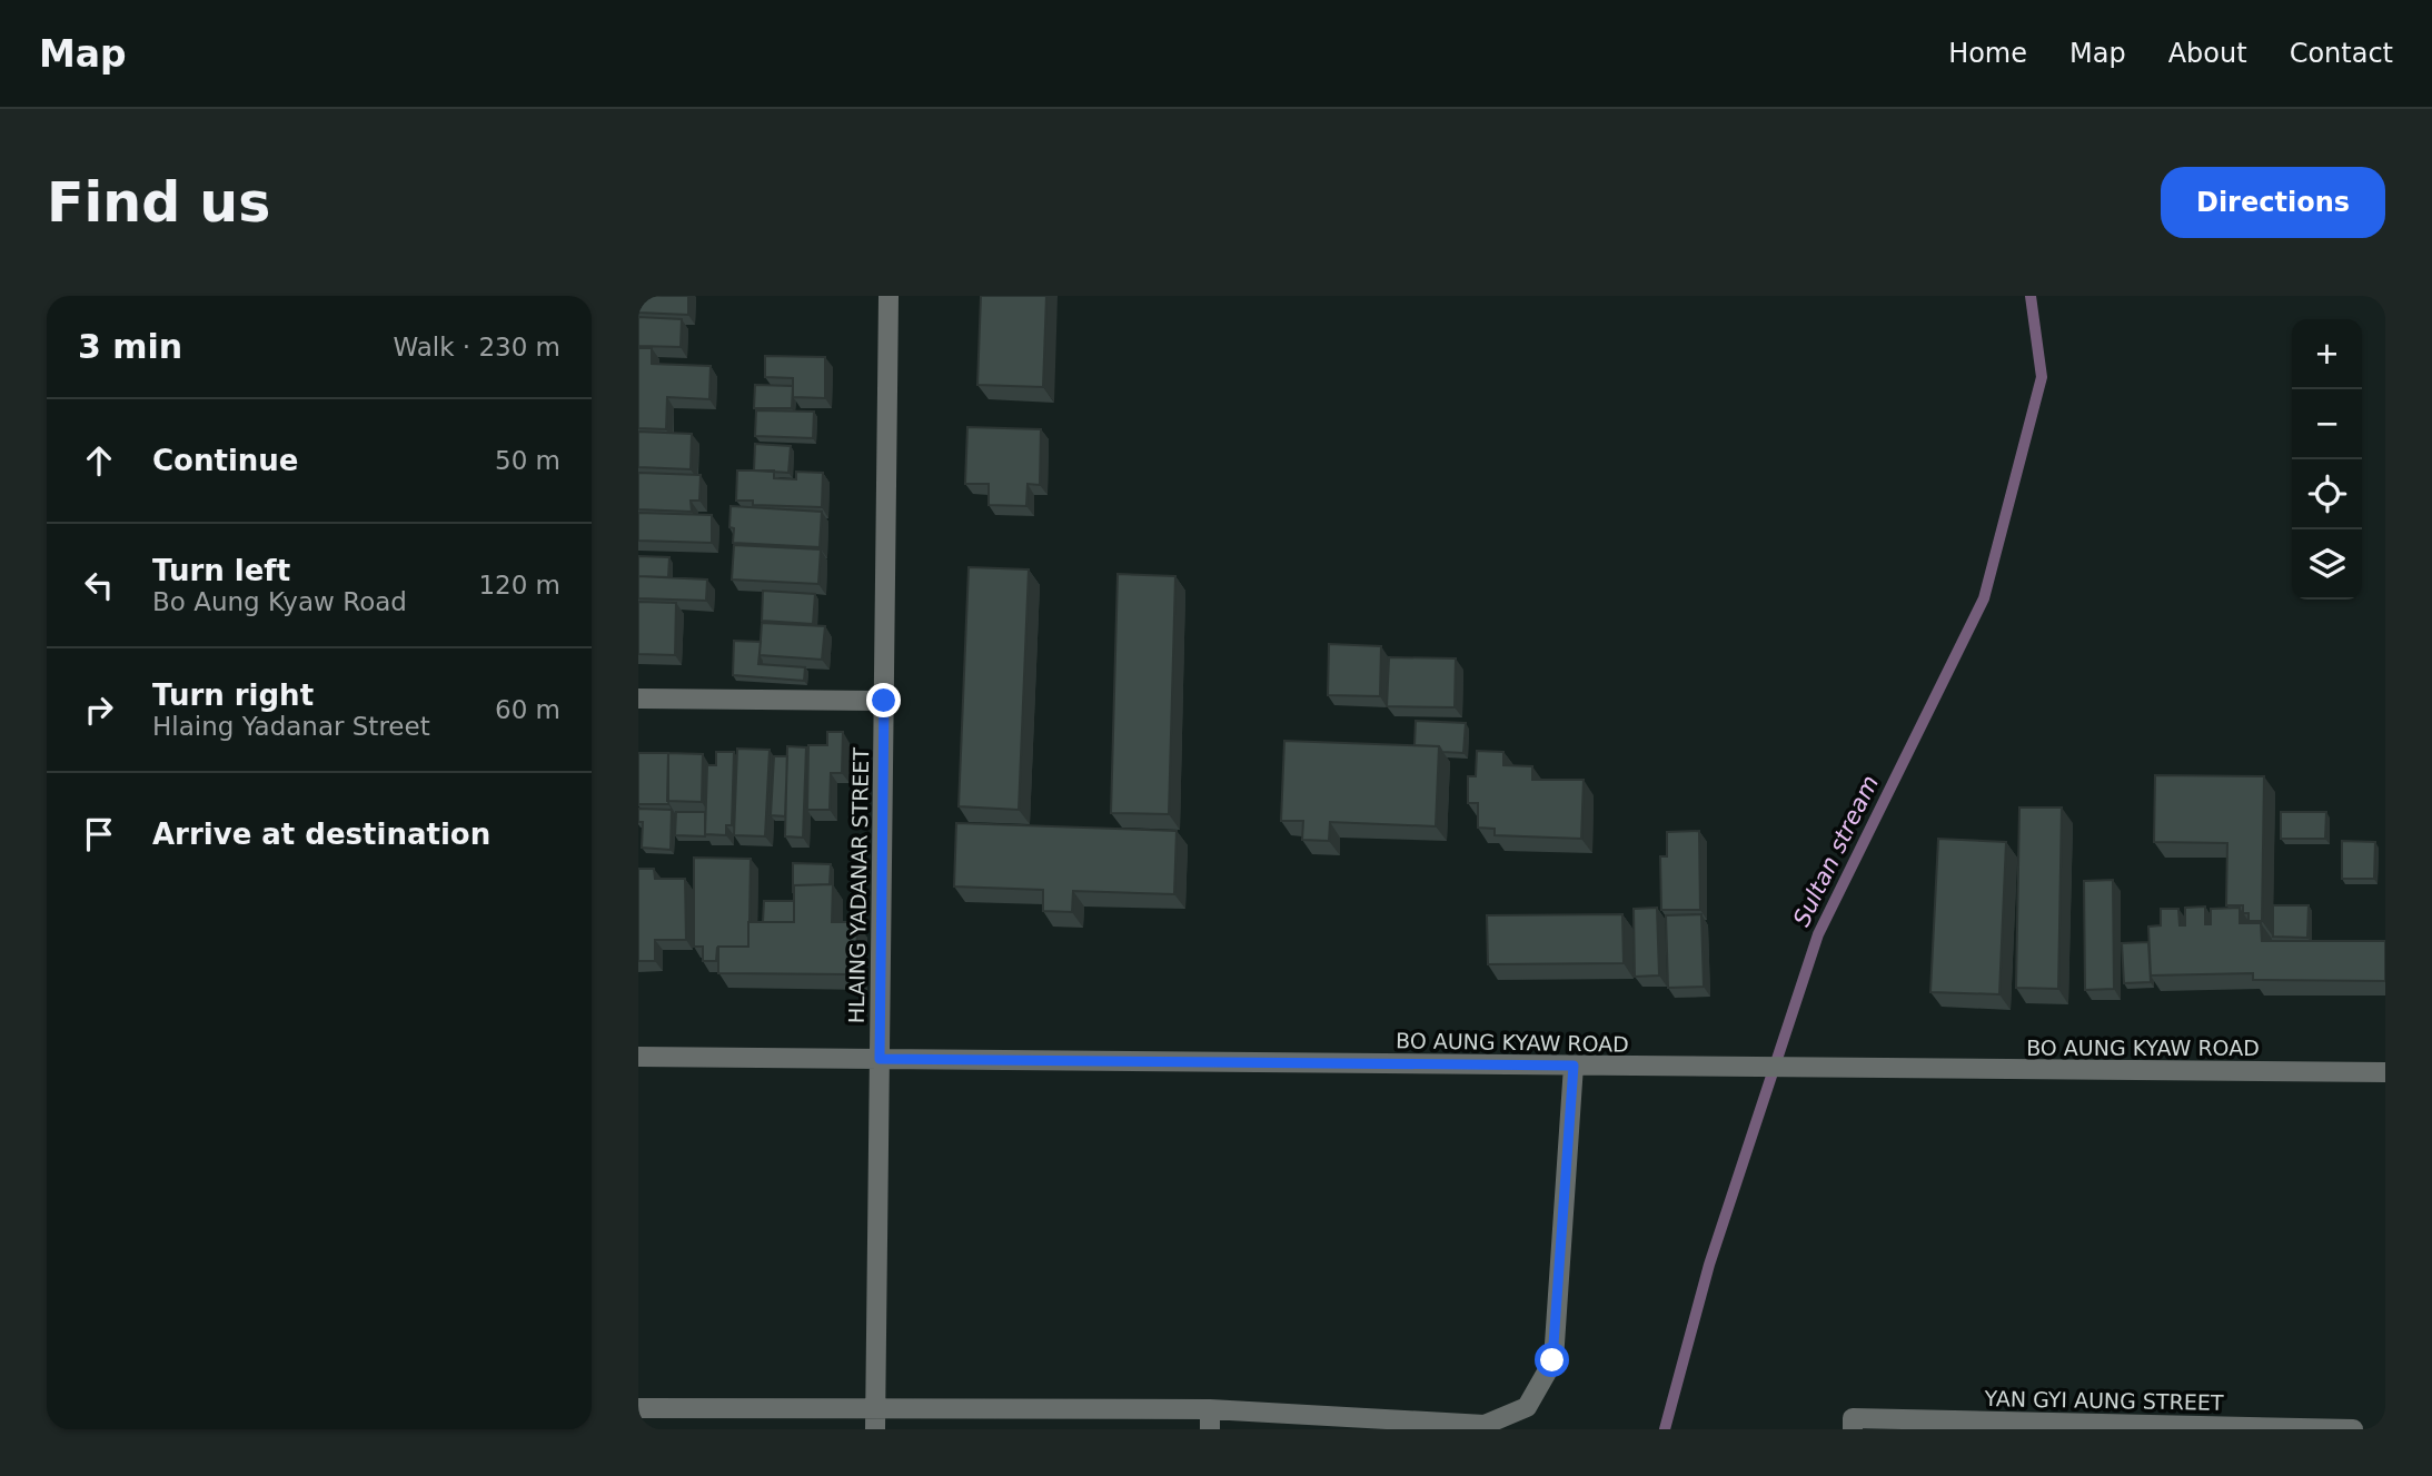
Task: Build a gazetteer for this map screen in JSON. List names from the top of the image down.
{
  "streets": {
    "street": ["HLAING YADANAR STREET", "BO AUNG KYAW ROAD", "YAN GYI AUNG STREET"]
  },
  "crossings": [
    ["HLAING YADANAR STREET", "BO AUNG KYAW ROAD"]
  ],
  "water": ["Sultan stream"],
  "page": {
    "header": "Map",
    "nav": [
      "Home",
      "Map",
      "About",
      "Contact"
    ],
    "buttons": "Directions",
    "title": "Find us",
    "heading": ["3 min", "Walk · 230 m"],
    "map_buttons": ["+", "−"],
    "list": [
      ["Continue", "50 m"],
      ["Turn left", "Bo Aung Kyaw Road", "120 m"],
      ["Turn right", "Hlaing Yadanar Street", "60 m"],
      "Arrive at destination"
    ]
  }
}
